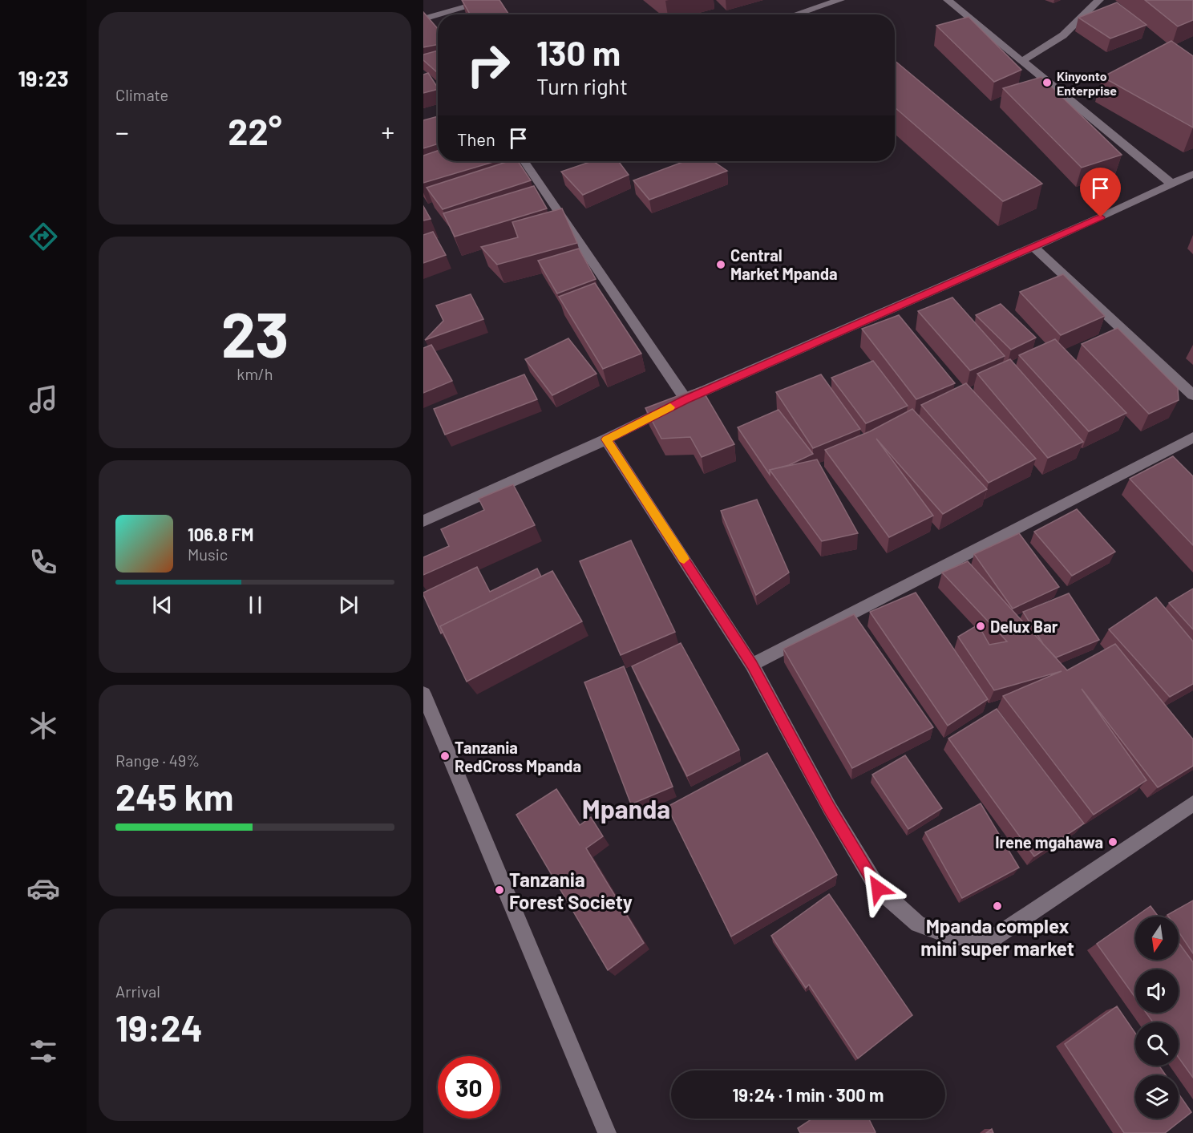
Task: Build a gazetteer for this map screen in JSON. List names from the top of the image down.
{
  "districts": ["Mpanda"],
  "places": [
    "Kinyonto Enterprise",
    "Central Market Mpanda",
    "Delux Bar",
    "Tanzania RedCross Mpanda",
    "Irene mgahawa",
    "Tanzania Forest Society",
    "Mpanda complex mini super market"
  ],
  "north": "bottom",
  "page": {
    "tabs": "19:23",
    "tile": [
      "Climate",
      ["23", "km/h"],
      ["Range · 49%", "245 km"],
      ["Arrival", "19:24"]
    ],
    "turn": ["130 m", "Turn right"],
    "heat": ["−", "22°", "+"],
    "then": "Then",
    "song": ["106.8 FM", "Music"],
    "limit": "30",
    "trip": "19:24 · 1 min · 300 m"
  }
}
